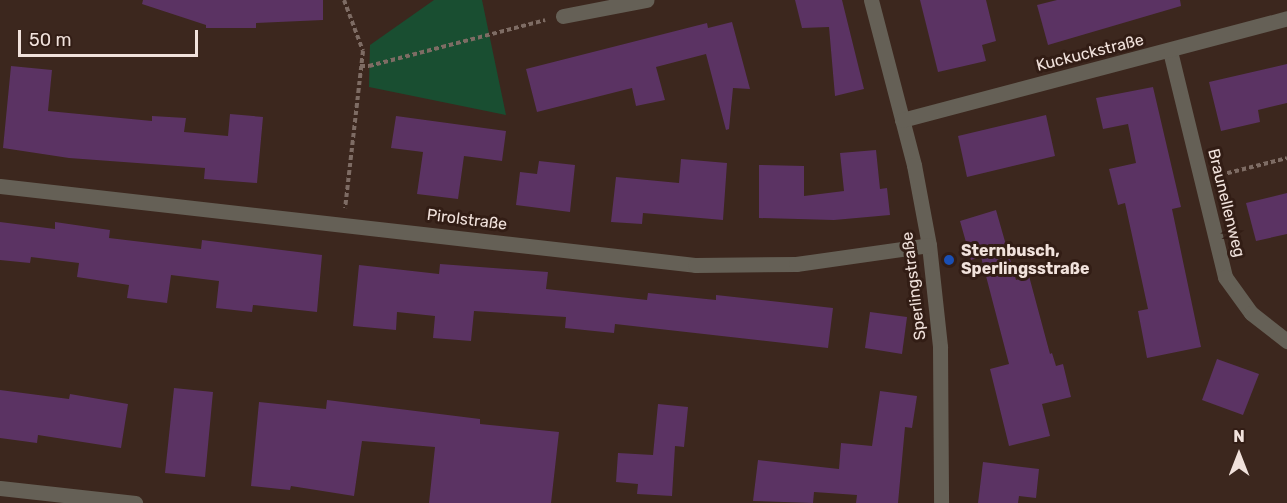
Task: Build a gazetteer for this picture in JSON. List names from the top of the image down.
{
  "streets": {
    "street": [
      "Kuckuckstraße",
      "Braunellenweg",
      "Pirolstraße",
      "Sperlingstraße"
    ]
  },
  "crossings": [
    ["Kuckuckstraße", "Braunellenweg"],
    ["Kuckuckstraße", "Sperlingstraße"],
    ["Pirolstraße", "Sperlingstraße"]
  ],
  "places": ["Sternbusch, Sperlingsstraße"],
  "scale_bar": "50 m",
  "north": "top"
}
